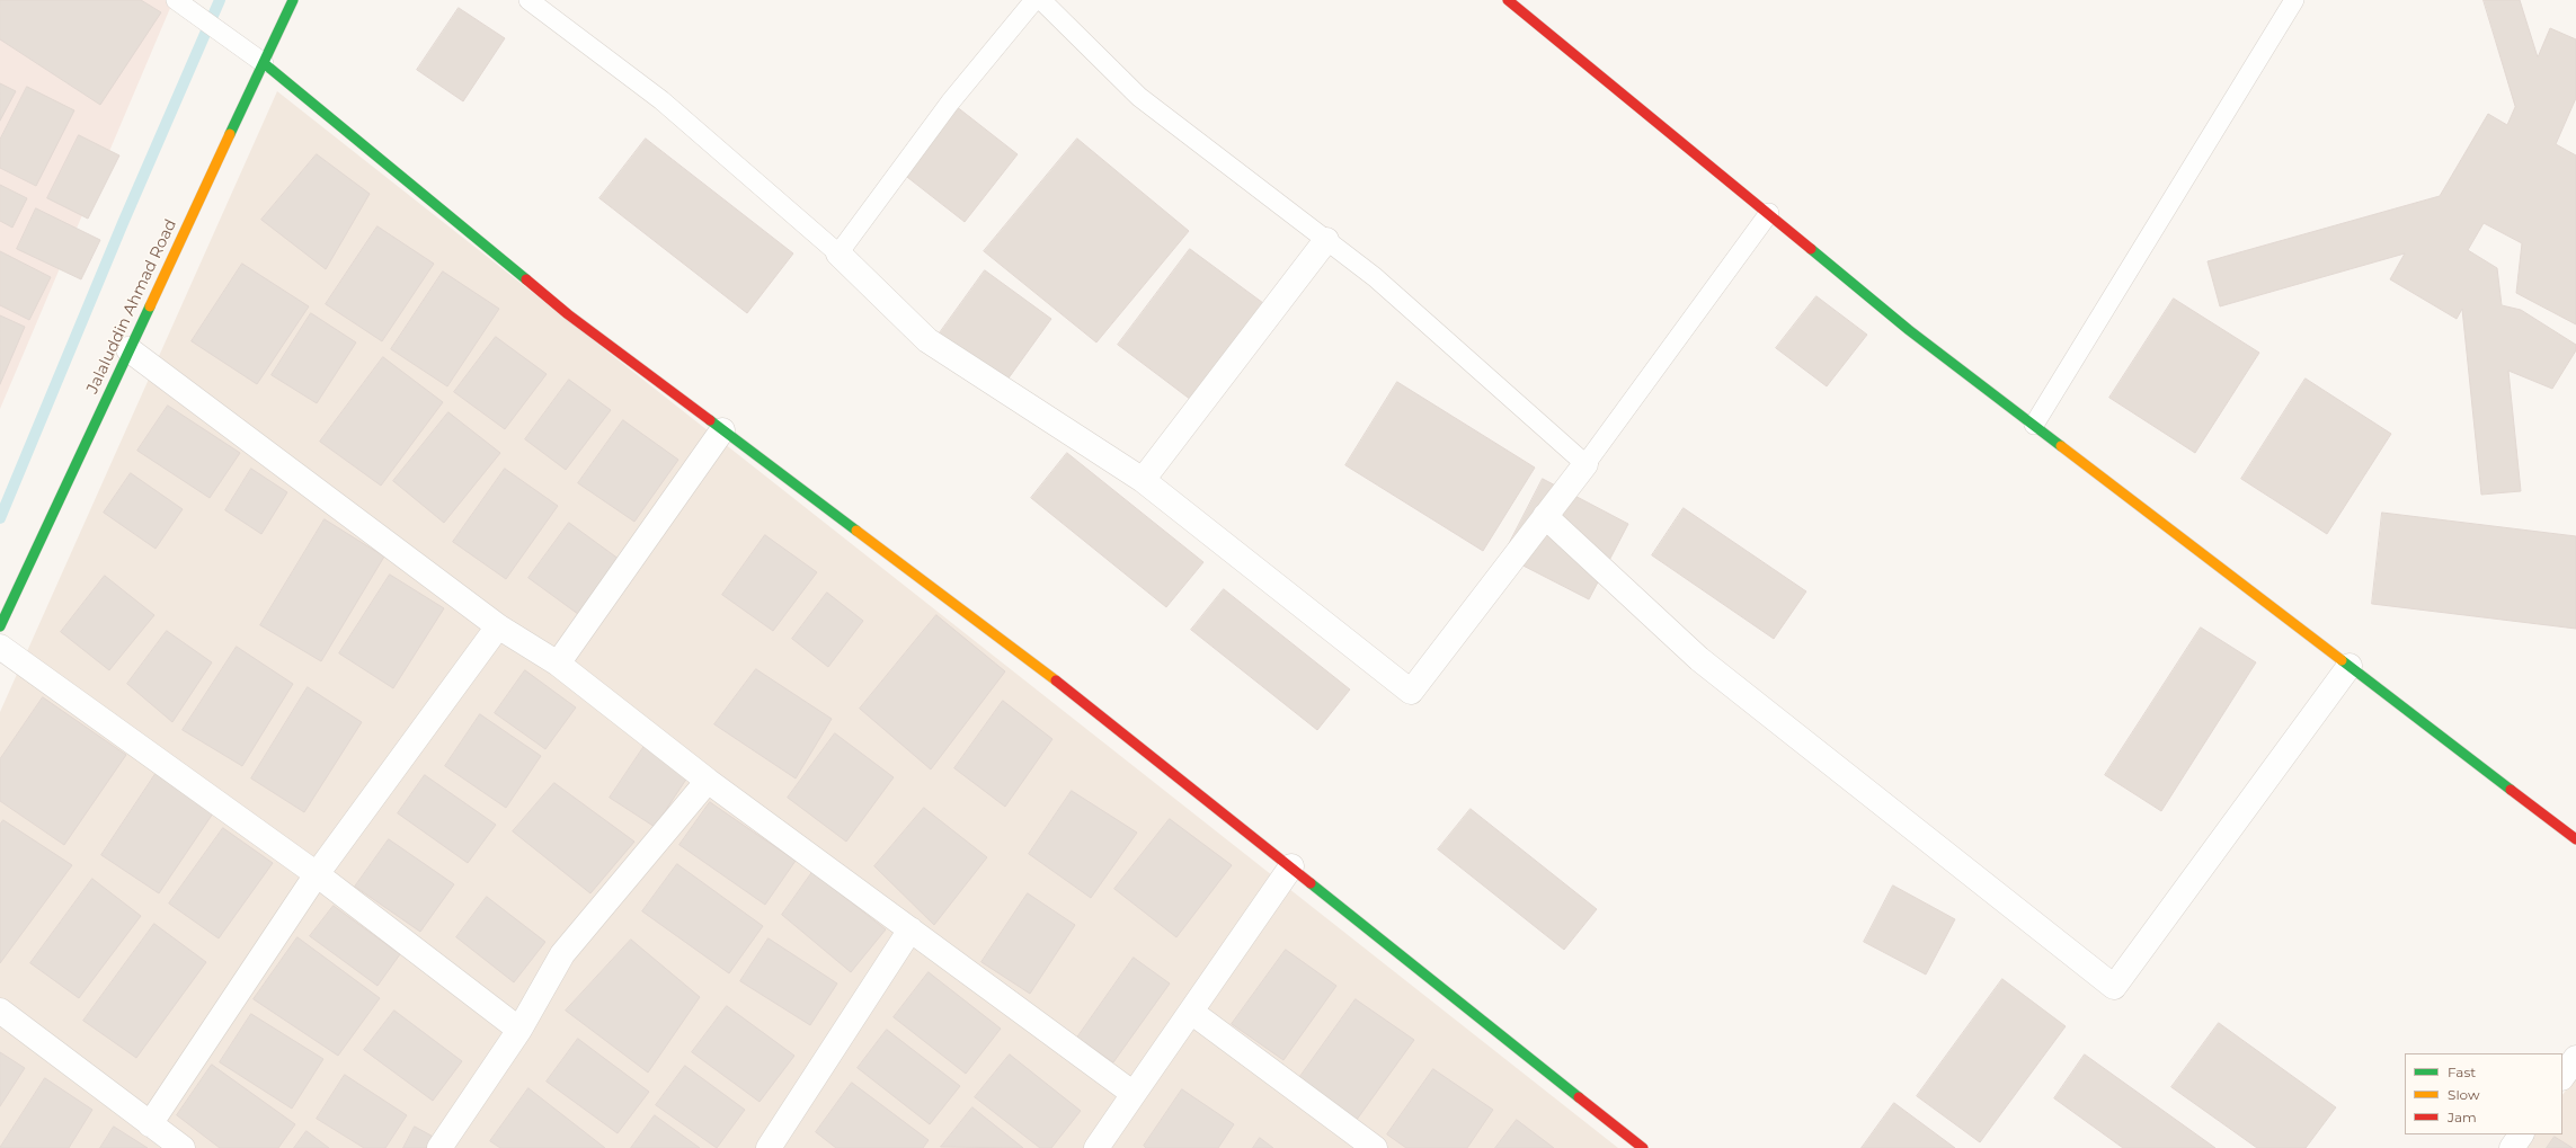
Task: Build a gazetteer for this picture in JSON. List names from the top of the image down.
{
  "streets": {
    "street": ["Jalaluddin Ahmad Road"]
  },
  "legend": ["Fast", "Slow", "Jam"]
}
